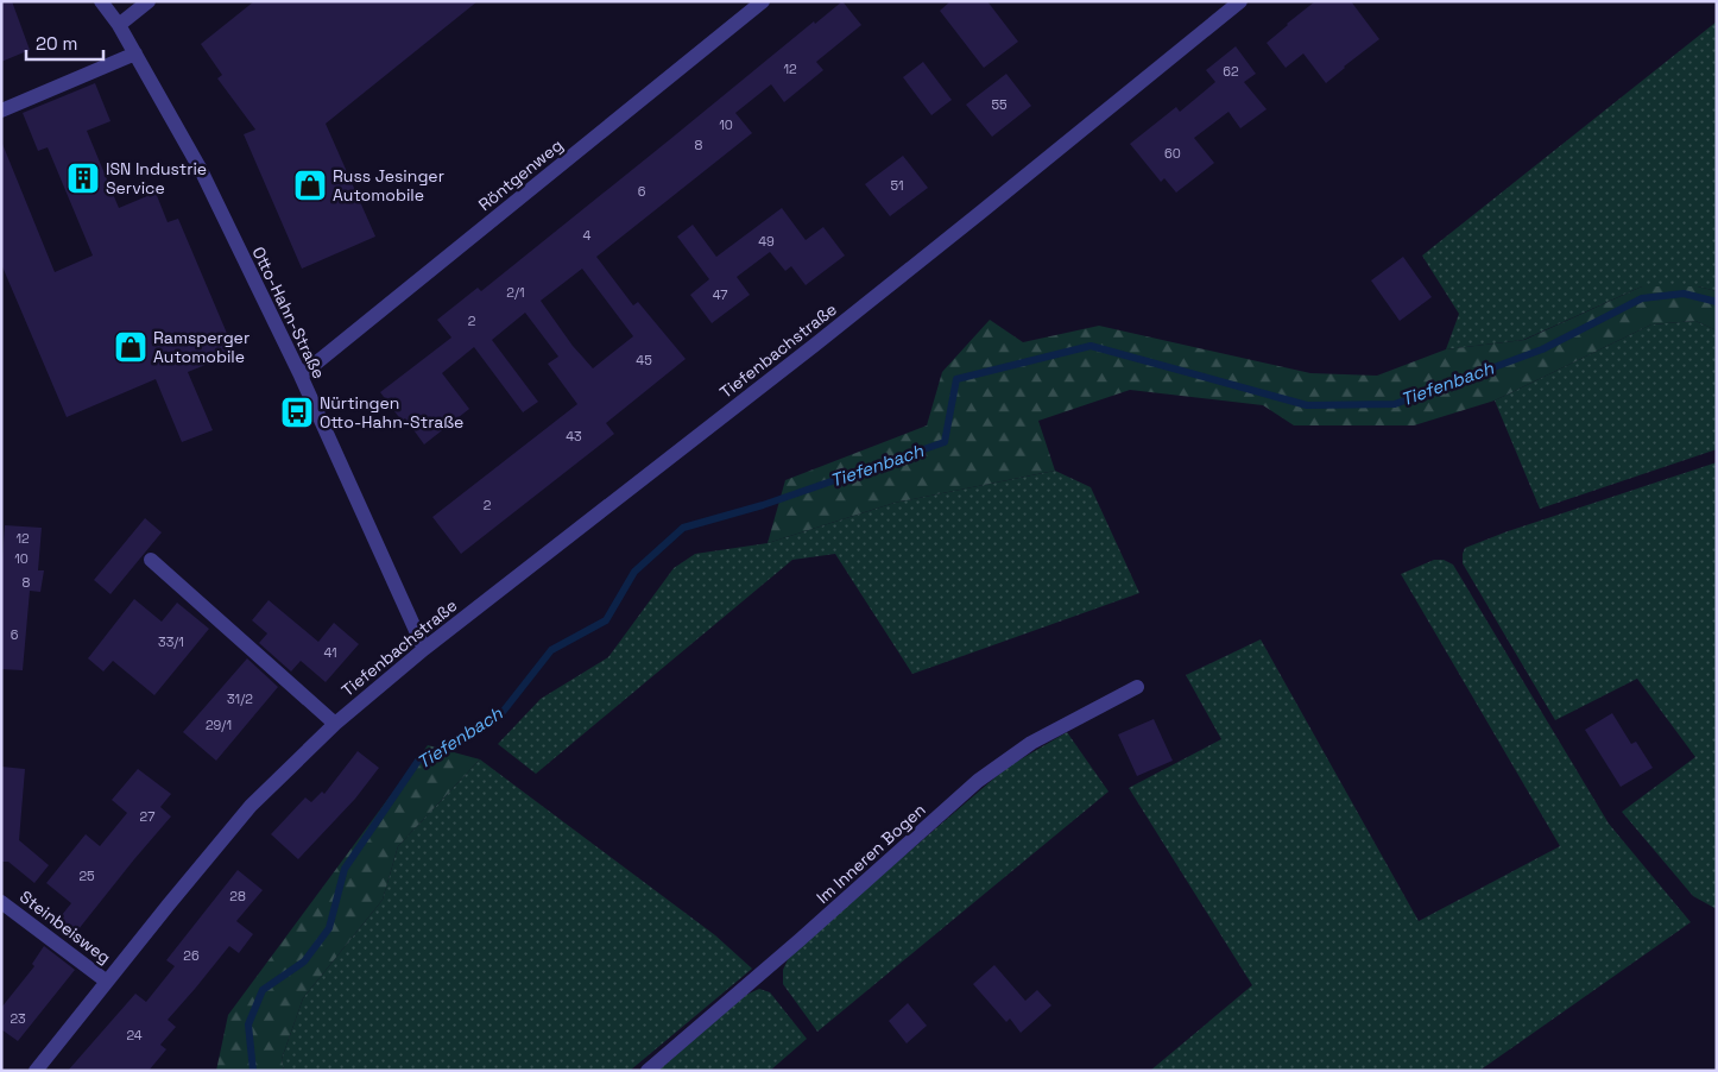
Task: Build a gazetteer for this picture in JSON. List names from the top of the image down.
{
  "streets": {
    "street": [
      "Röntgenweg",
      "Otto-Hahn-Straße",
      "Tiefenbachstraße",
      "Im Inneren Bogen",
      "Steinbeisweg"
    ]
  },
  "crossings": [
    ["Röntgenweg", "Otto-Hahn-Straße"],
    ["Otto-Hahn-Straße", "Tiefenbachstraße"],
    ["Tiefenbachstraße", "Steinbeisweg"]
  ],
  "water": ["Tiefenbach"],
  "places": {
    "building": ["ISN Industrie Service"],
    "shop": ["Russ Jesinger Automobile", "Ramsperger Automobile"],
    "bus stop": ["Nürtingen Otto-Hahn-Straße"]
  },
  "house_numbers": [
    "12",
    "62",
    "55",
    "10",
    "8",
    "60",
    "51",
    "6",
    "4",
    "49",
    "2/1",
    "47",
    "2",
    "45",
    "43",
    "2",
    "12",
    "10",
    "8",
    "6",
    "33/1",
    "41",
    "31/2",
    "29/1",
    "27",
    "25",
    "28",
    "26",
    "23",
    "24"
  ],
  "scale_bar": "20 m"
}
